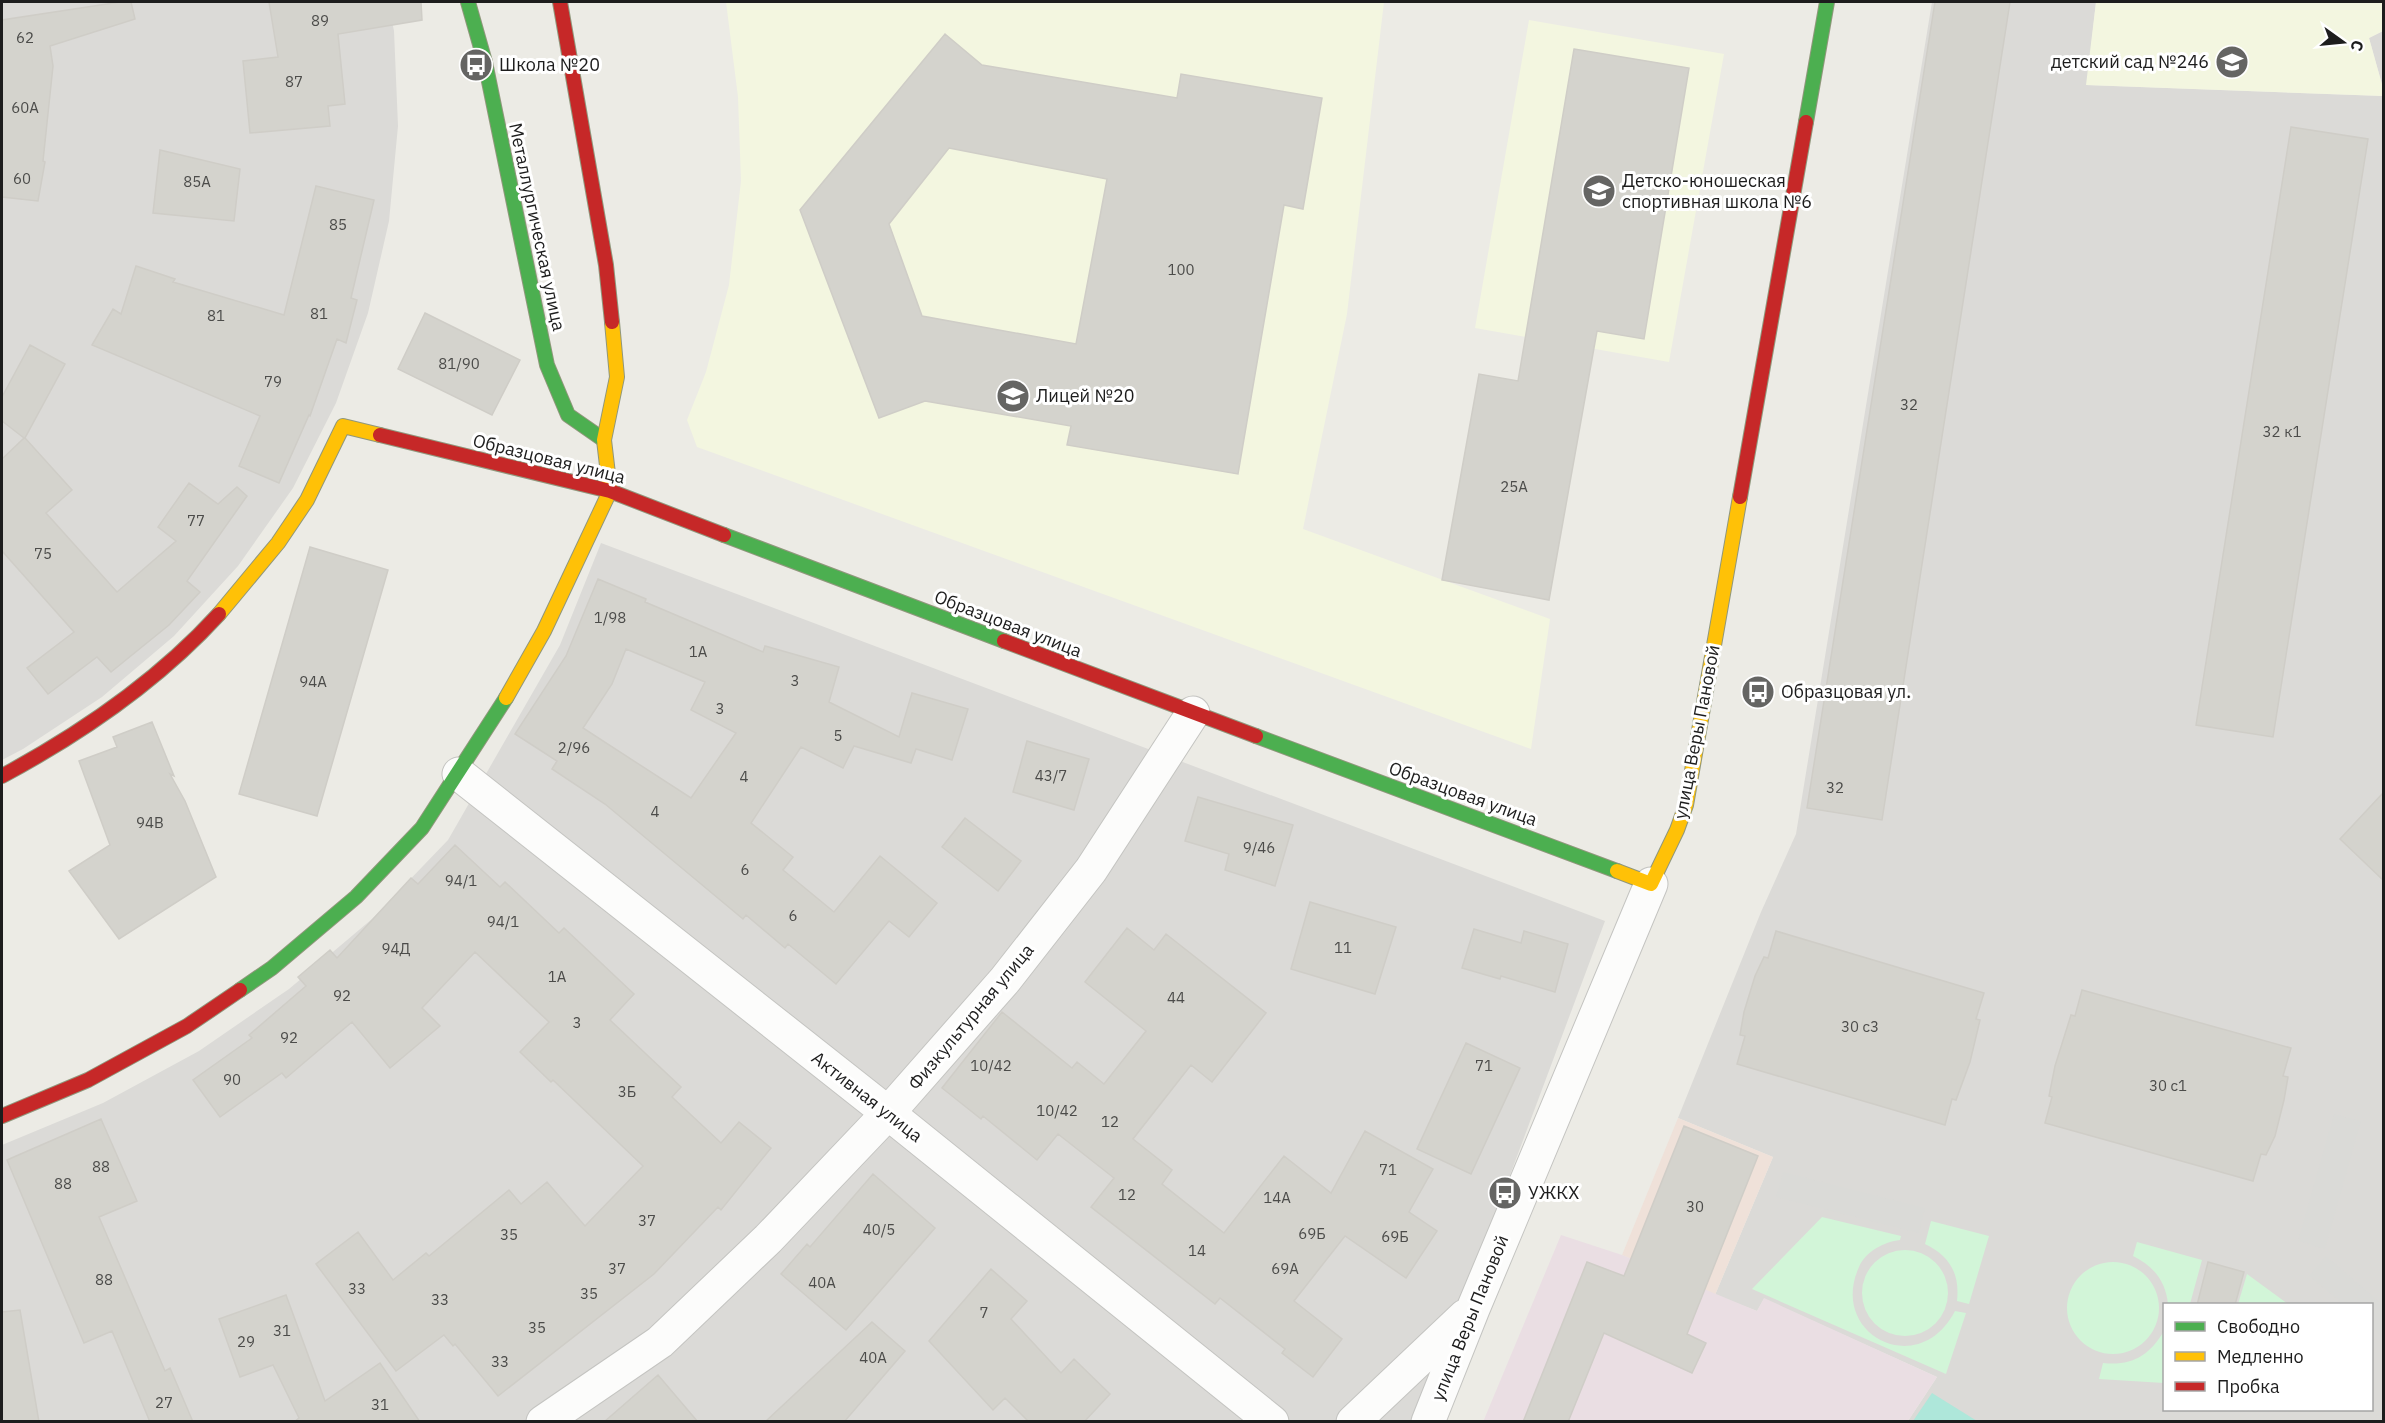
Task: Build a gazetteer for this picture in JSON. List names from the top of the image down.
{
  "streets": {
    "street": [
      "Металлургическая улица",
      "Образцовая улица",
      "улица Веры Пановой",
      "Физкультурная улица",
      "Активная улица"
    ]
  },
  "crossings": [
    ["Образцовая улица", "улица Веры Пановой"],
    ["Образцовая улица", "Физкультурная улица"],
    ["Физкультурная улица", "Активная улица"]
  ],
  "places": {
    "school or university": ["детский сад №246", "Детско-юношеская спортивная школа №6", "Лицей №20"],
    "bus stop": ["Школа №20", "Образцовая ул.", "УЖКХ"]
  },
  "house_numbers": [
    "89",
    "62",
    "87",
    "60А",
    "60",
    "85А",
    "85",
    "100",
    "81",
    "81",
    "81/90",
    "79",
    "32",
    "32 к1",
    "25А",
    "77",
    "75",
    "1/98",
    "1А",
    "3",
    "94А",
    "3",
    "5",
    "2/96",
    "43/7",
    "4",
    "32",
    "4",
    "94В",
    "9/46",
    "6",
    "94/1",
    "6",
    "94/1",
    "11",
    "94Д",
    "1А",
    "92",
    "44",
    "3",
    "30 с3",
    "92",
    "10/42",
    "71",
    "90",
    "30 с1",
    "3Б",
    "10/42",
    "12",
    "88",
    "71",
    "88",
    "12",
    "14А",
    "30",
    "37",
    "40/5",
    "69Б",
    "35",
    "69Б",
    "14",
    "37",
    "69А",
    "88",
    "40А",
    "33",
    "35",
    "33",
    "7",
    "35",
    "31",
    "29",
    "40А",
    "33",
    "27",
    "31"
  ],
  "legend": ["Свободно", "Медленно", "Пробка"],
  "north": "right"
}
